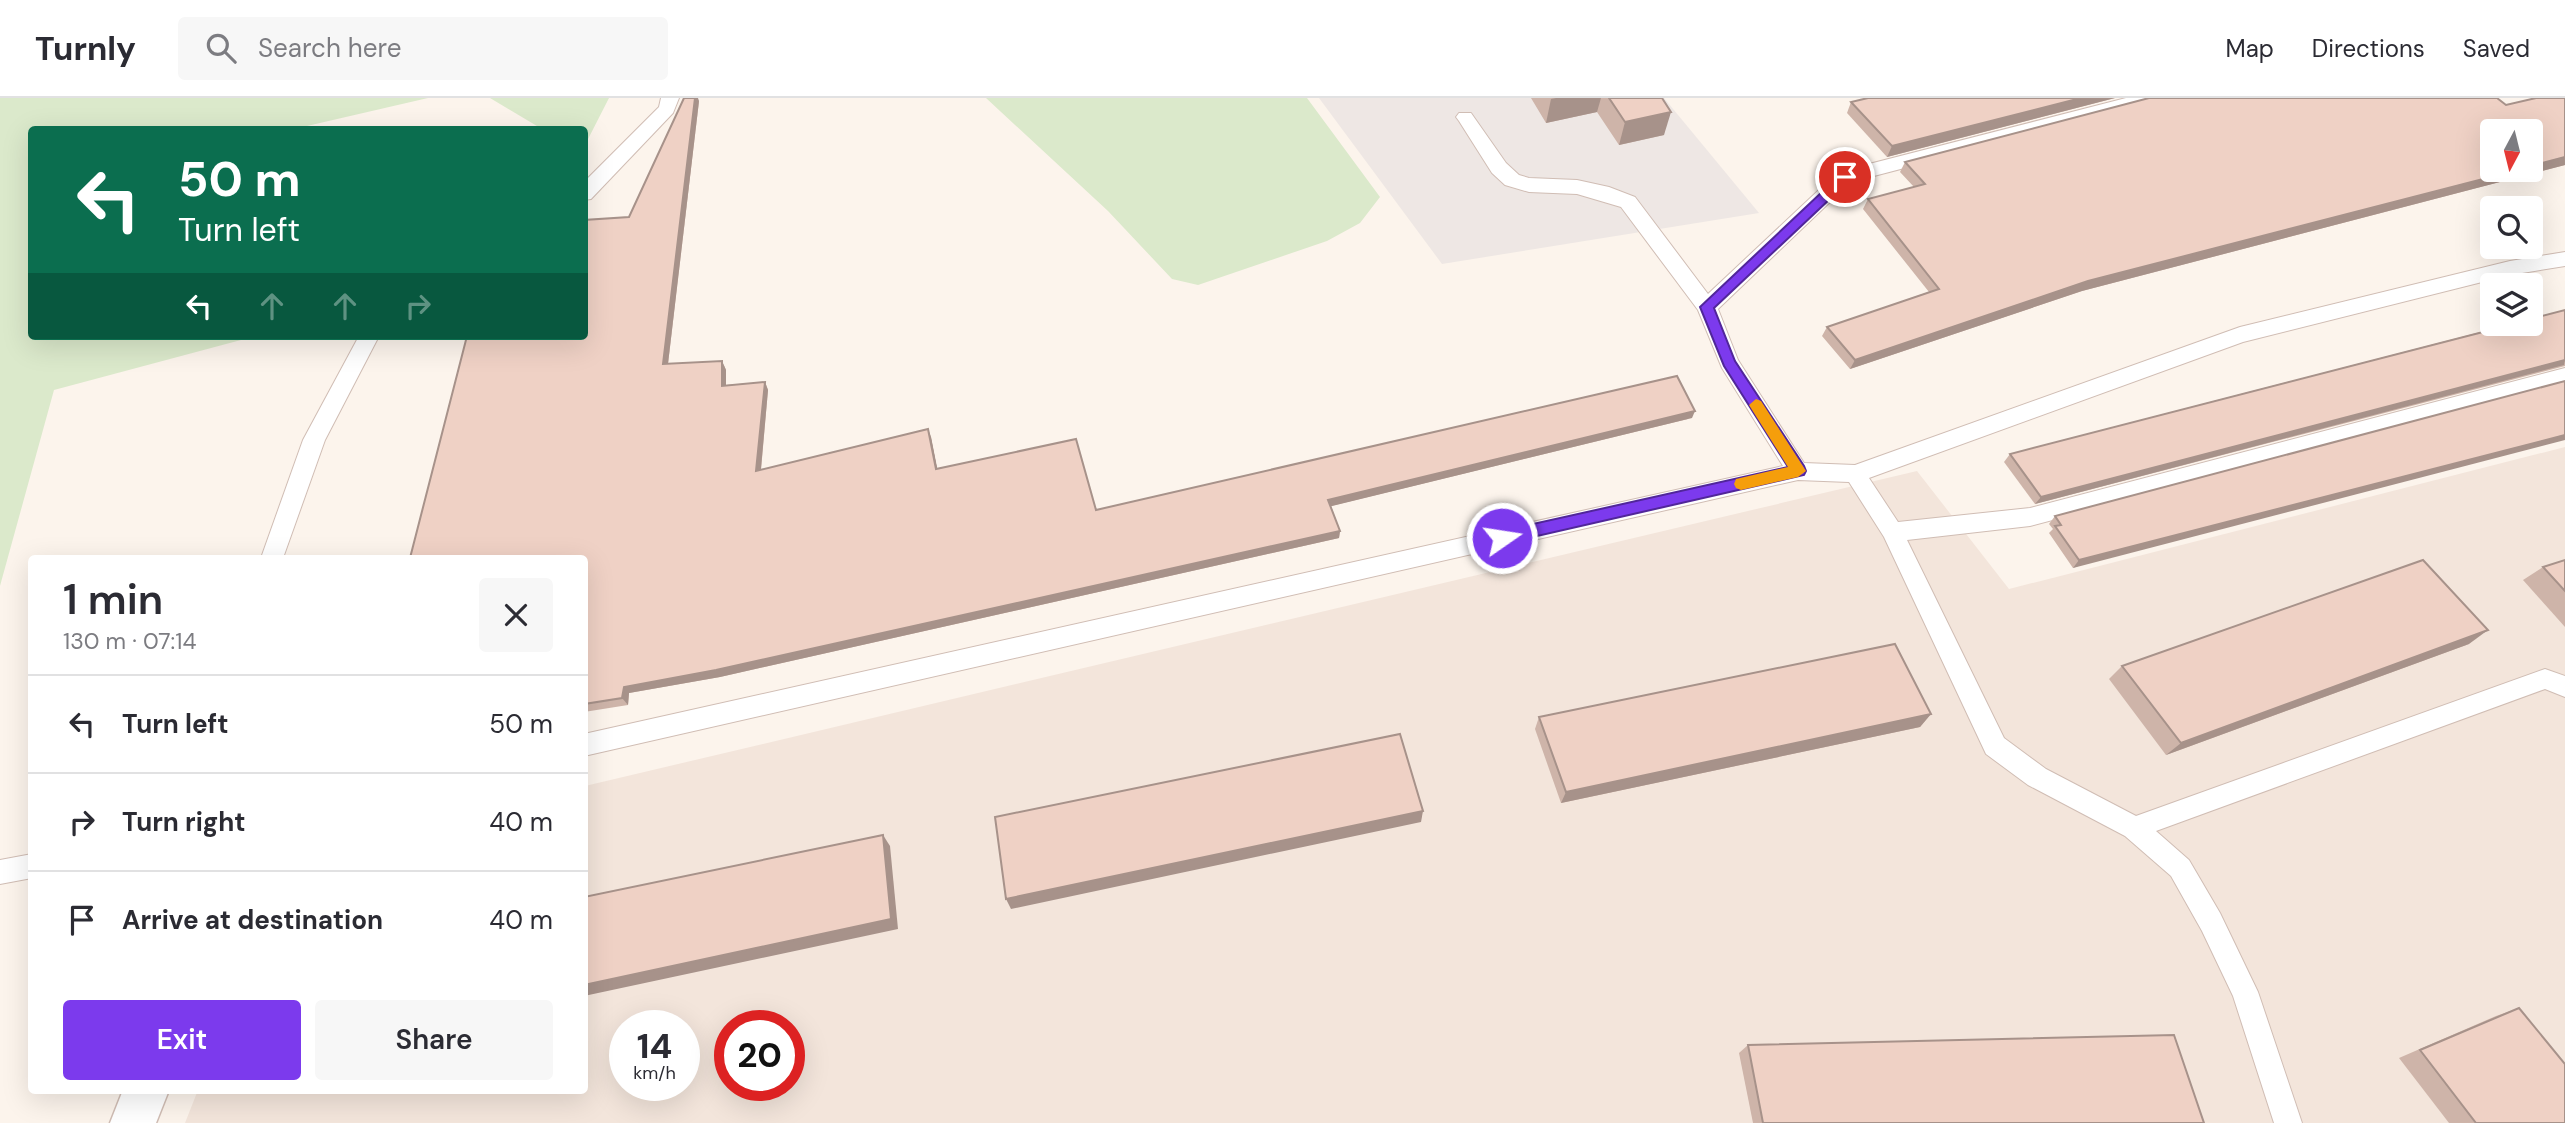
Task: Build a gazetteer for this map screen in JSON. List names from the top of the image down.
{
  "north": "bottom",
  "page": {
    "header": "Turnly",
    "search": "Search here",
    "nav": ["Map", "Directions", "Saved"],
    "turn": ["50 m", "Turn left"],
    "heading": ["1 min", "130 m · 07:14"],
    "list": [
      {
        "name": "Turn left",
        "value": "50 m"
      },
      {
        "name": "Turn right",
        "value": "40 m"
      },
      {
        "name": "Arrive at destination",
        "value": "40 m"
      }
    ],
    "buttons": ["Exit", "Share"],
    "speed": "14 km/h",
    "limit": "20"
  }
}
